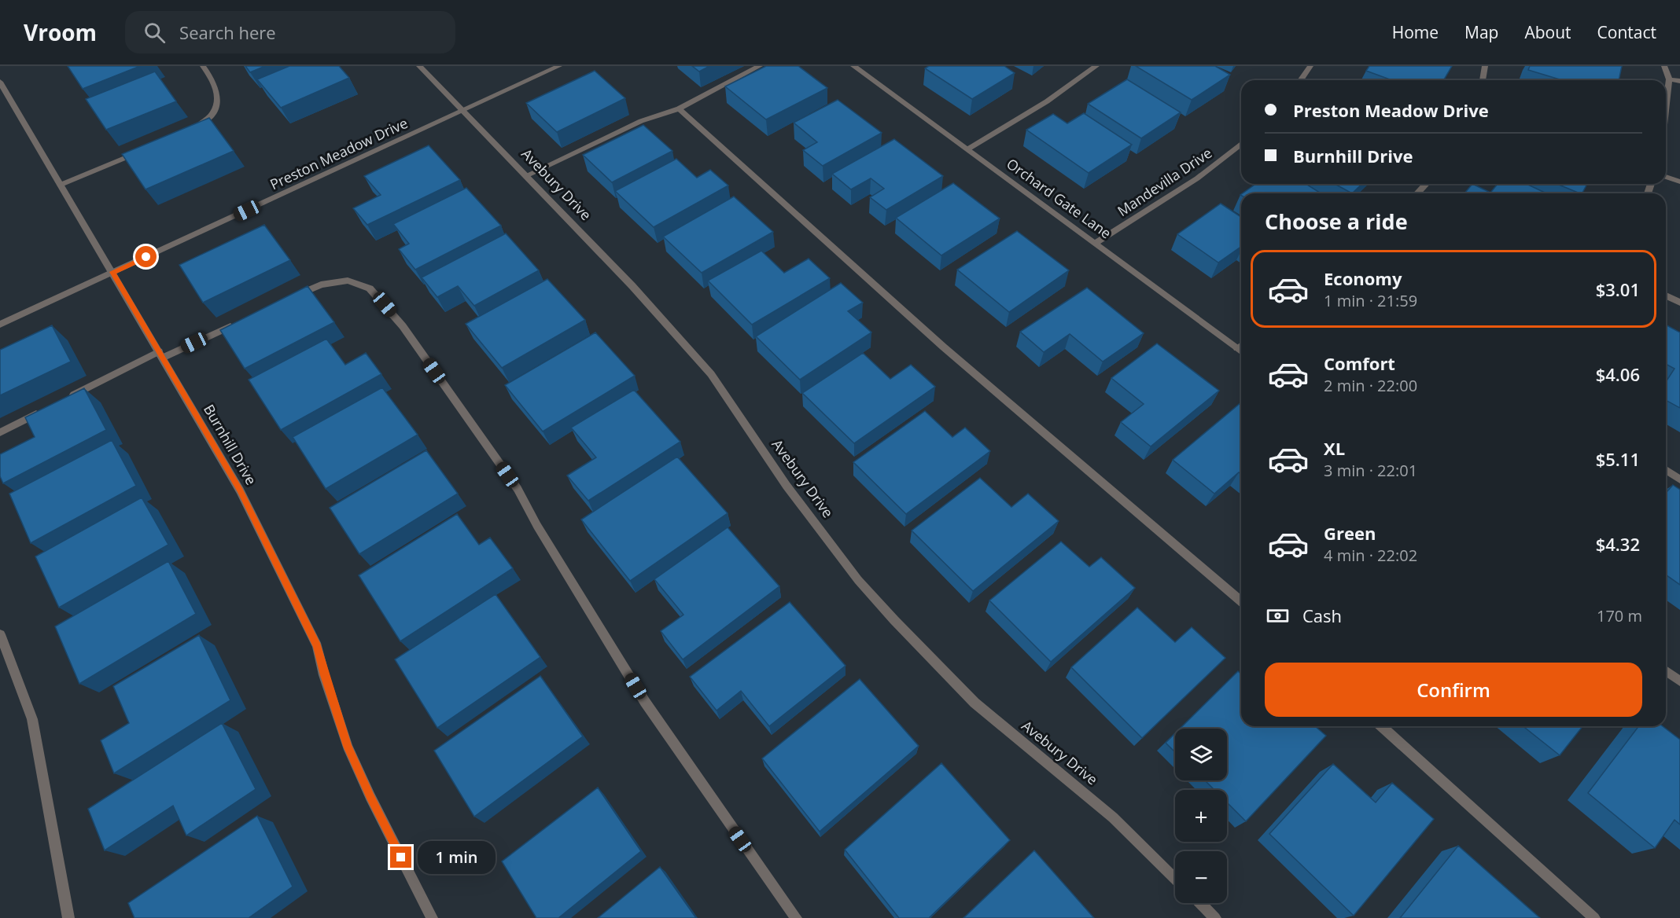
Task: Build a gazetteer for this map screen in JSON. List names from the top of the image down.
{
  "streets": {
    "street": [
      "Preston Meadow Drive",
      "Mandevilla Drive",
      "Avebury Drive",
      "Orchard Gate Lane",
      "Burnhill Drive"
    ]
  },
  "crossings": [
    ["Preston Meadow Drive", "Avebury Drive"],
    ["Preston Meadow Drive", "Burnhill Drive"],
    ["Mandevilla Drive", "Orchard Gate Lane"]
  ],
  "page": {
    "header": "Vroom",
    "search": "Search here",
    "nav": [
      "Home",
      "Map",
      "About",
      "Contact"
    ],
    "banner": ["Preston Meadow Drive", "Burnhill Drive"],
    "heading": "Choose a ride",
    "list": [
      {
        "name": "Economy",
        "note": "1 min · 21:59",
        "value": "$3.01"
      },
      {
        "name": "Comfort",
        "note": "2 min · 22:00",
        "value": "$4.06"
      },
      {
        "name": "XL",
        "note": "3 min · 22:01",
        "value": "$5.11"
      },
      {
        "name": "Green",
        "note": "4 min · 22:02",
        "value": "$4.32"
      }
    ],
    "pay": ["Cash", "170 m"],
    "buttons": "Confirm",
    "map_buttons": ["+", "−"],
    "bubble": "1 min"
  }
}
